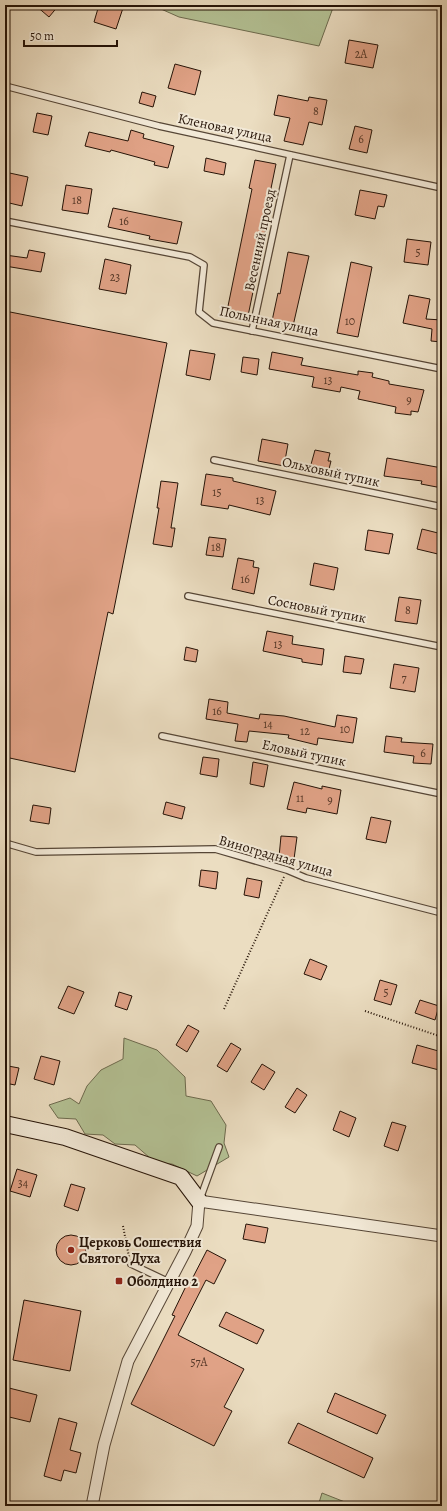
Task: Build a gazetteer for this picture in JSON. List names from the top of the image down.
{
  "streets": {
    "lane": [
      "Кленовая улица",
      "Весенний проезд",
      "Полынная улица",
      "Ольховый тупик",
      "Сосновый тупик",
      "Еловый тупик",
      "Виноградная улица"
    ]
  },
  "crossings": [
    ["Кленовая улица", "Весенний проезд"],
    ["Весенний проезд", "Полынная улица"]
  ],
  "places": {
    "other": ["Церковь Сошествия Святого Духа"],
    "transit": ["Оболдино 2"]
  },
  "house_numbers": [
    "2А",
    "8",
    "6",
    "18",
    "16",
    "5",
    "23",
    "10",
    "13",
    "9",
    "15",
    "13",
    "18",
    "16",
    "8",
    "13",
    "7",
    "16",
    "14",
    "10",
    "12",
    "6",
    "11",
    "9",
    "5",
    "34",
    "57А"
  ],
  "scale_bar": "50 m"
}
